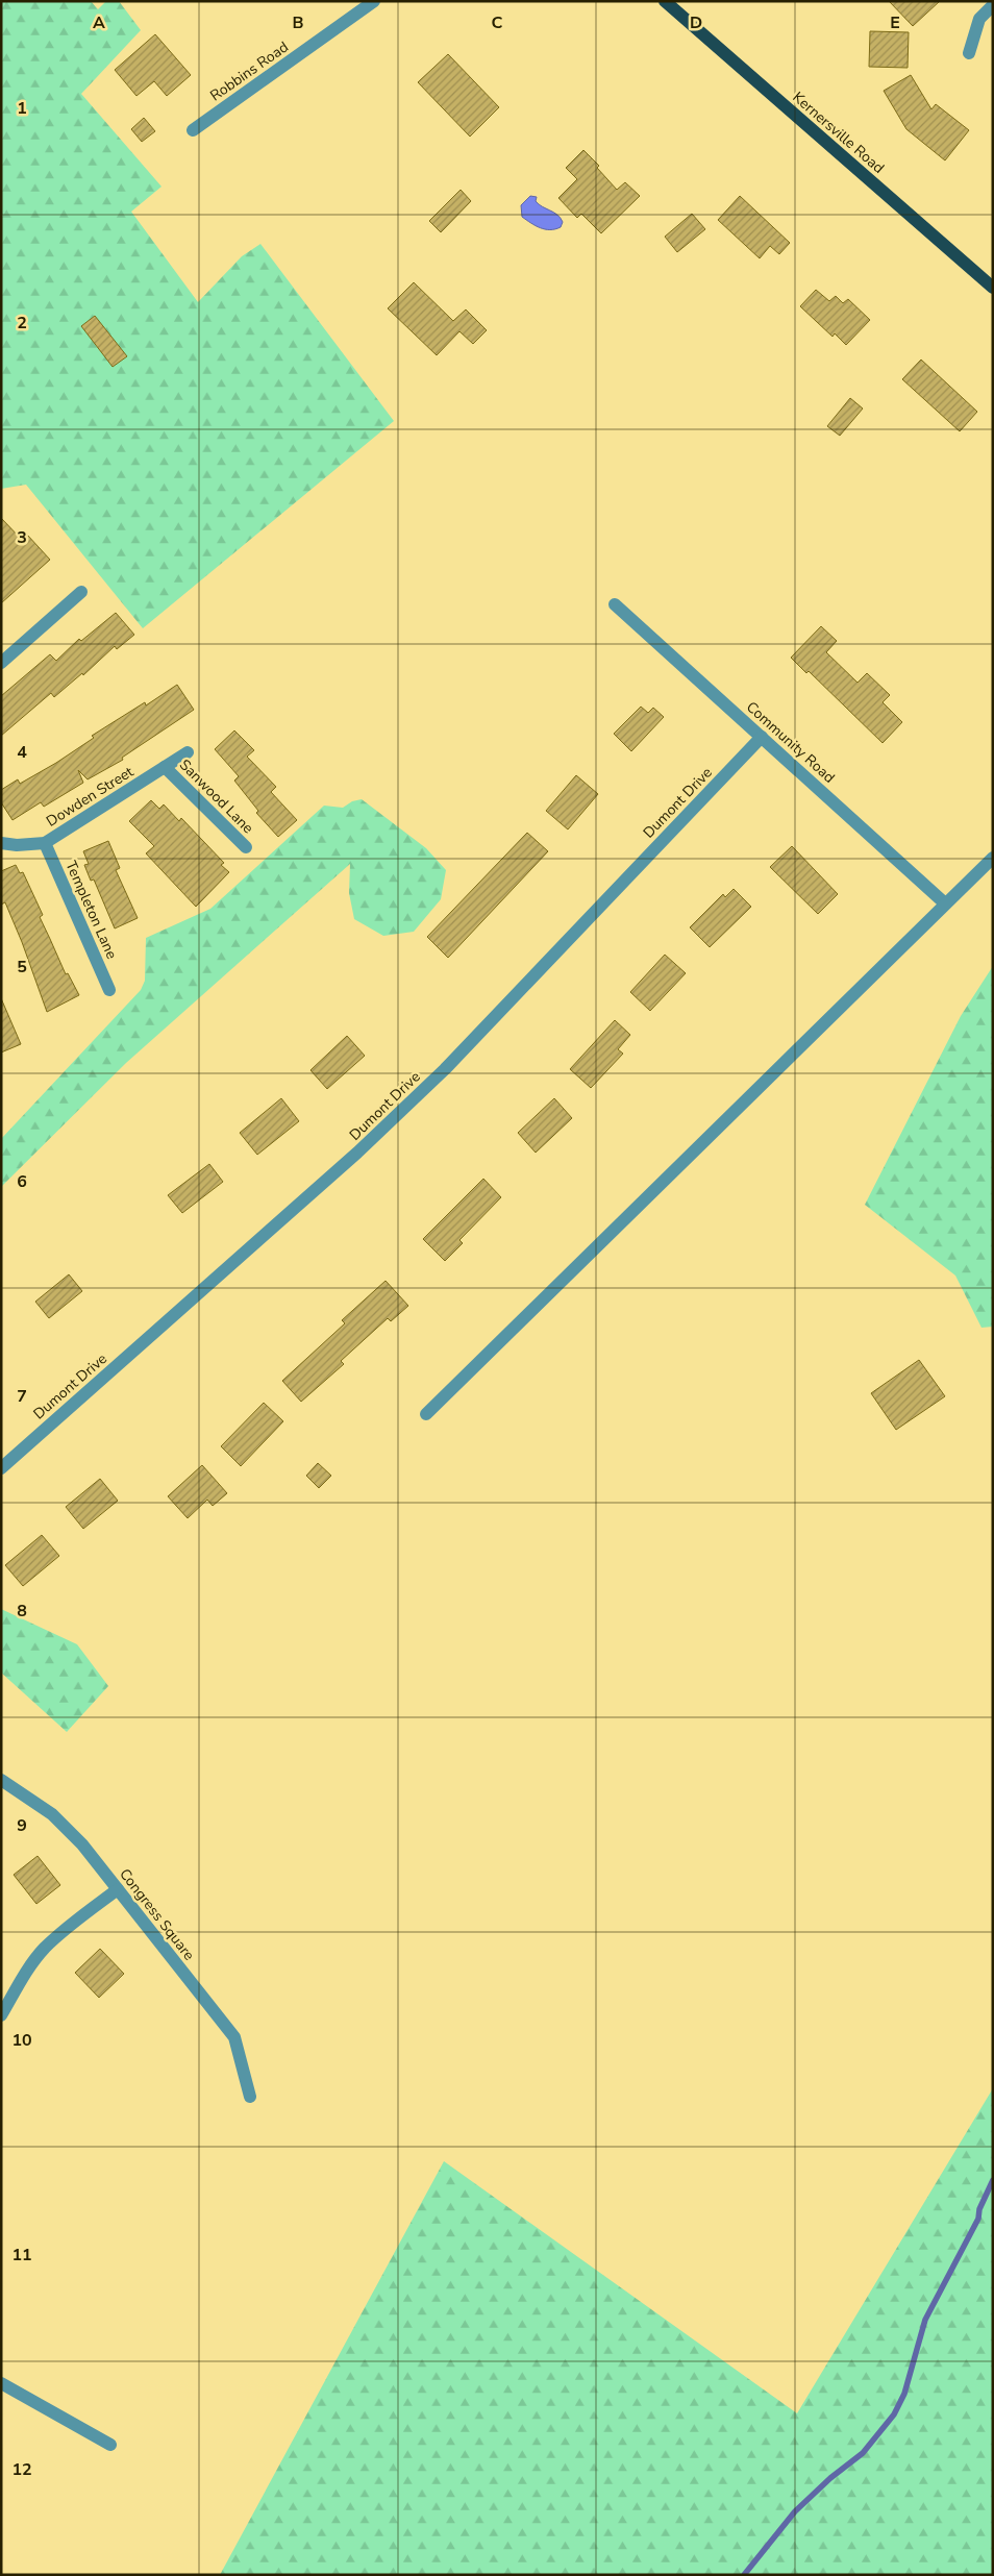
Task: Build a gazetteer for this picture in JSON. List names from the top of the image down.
{
  "streets": {
    "main road": ["Kernersville Road"],
    "street": [
      "Robbins Road",
      "Community Road",
      "Dowden Street",
      "Sanwood Lane",
      "Dumont Drive",
      "Templeton Lane",
      "Congress Square"
    ]
  },
  "crossings": [
    ["Community Road", "Dumont Drive"],
    ["Dowden Street", "Sanwood Lane"],
    ["Dowden Street", "Templeton Lane"]
  ],
  "grid": {
    "columns": [
      "A",
      "B",
      "C",
      "D",
      "E"
    ],
    "rows": [
      "1",
      "2",
      "3",
      "4",
      "5",
      "6",
      "7",
      "8",
      "9",
      "10",
      "11",
      "12"
    ]
  }
}
